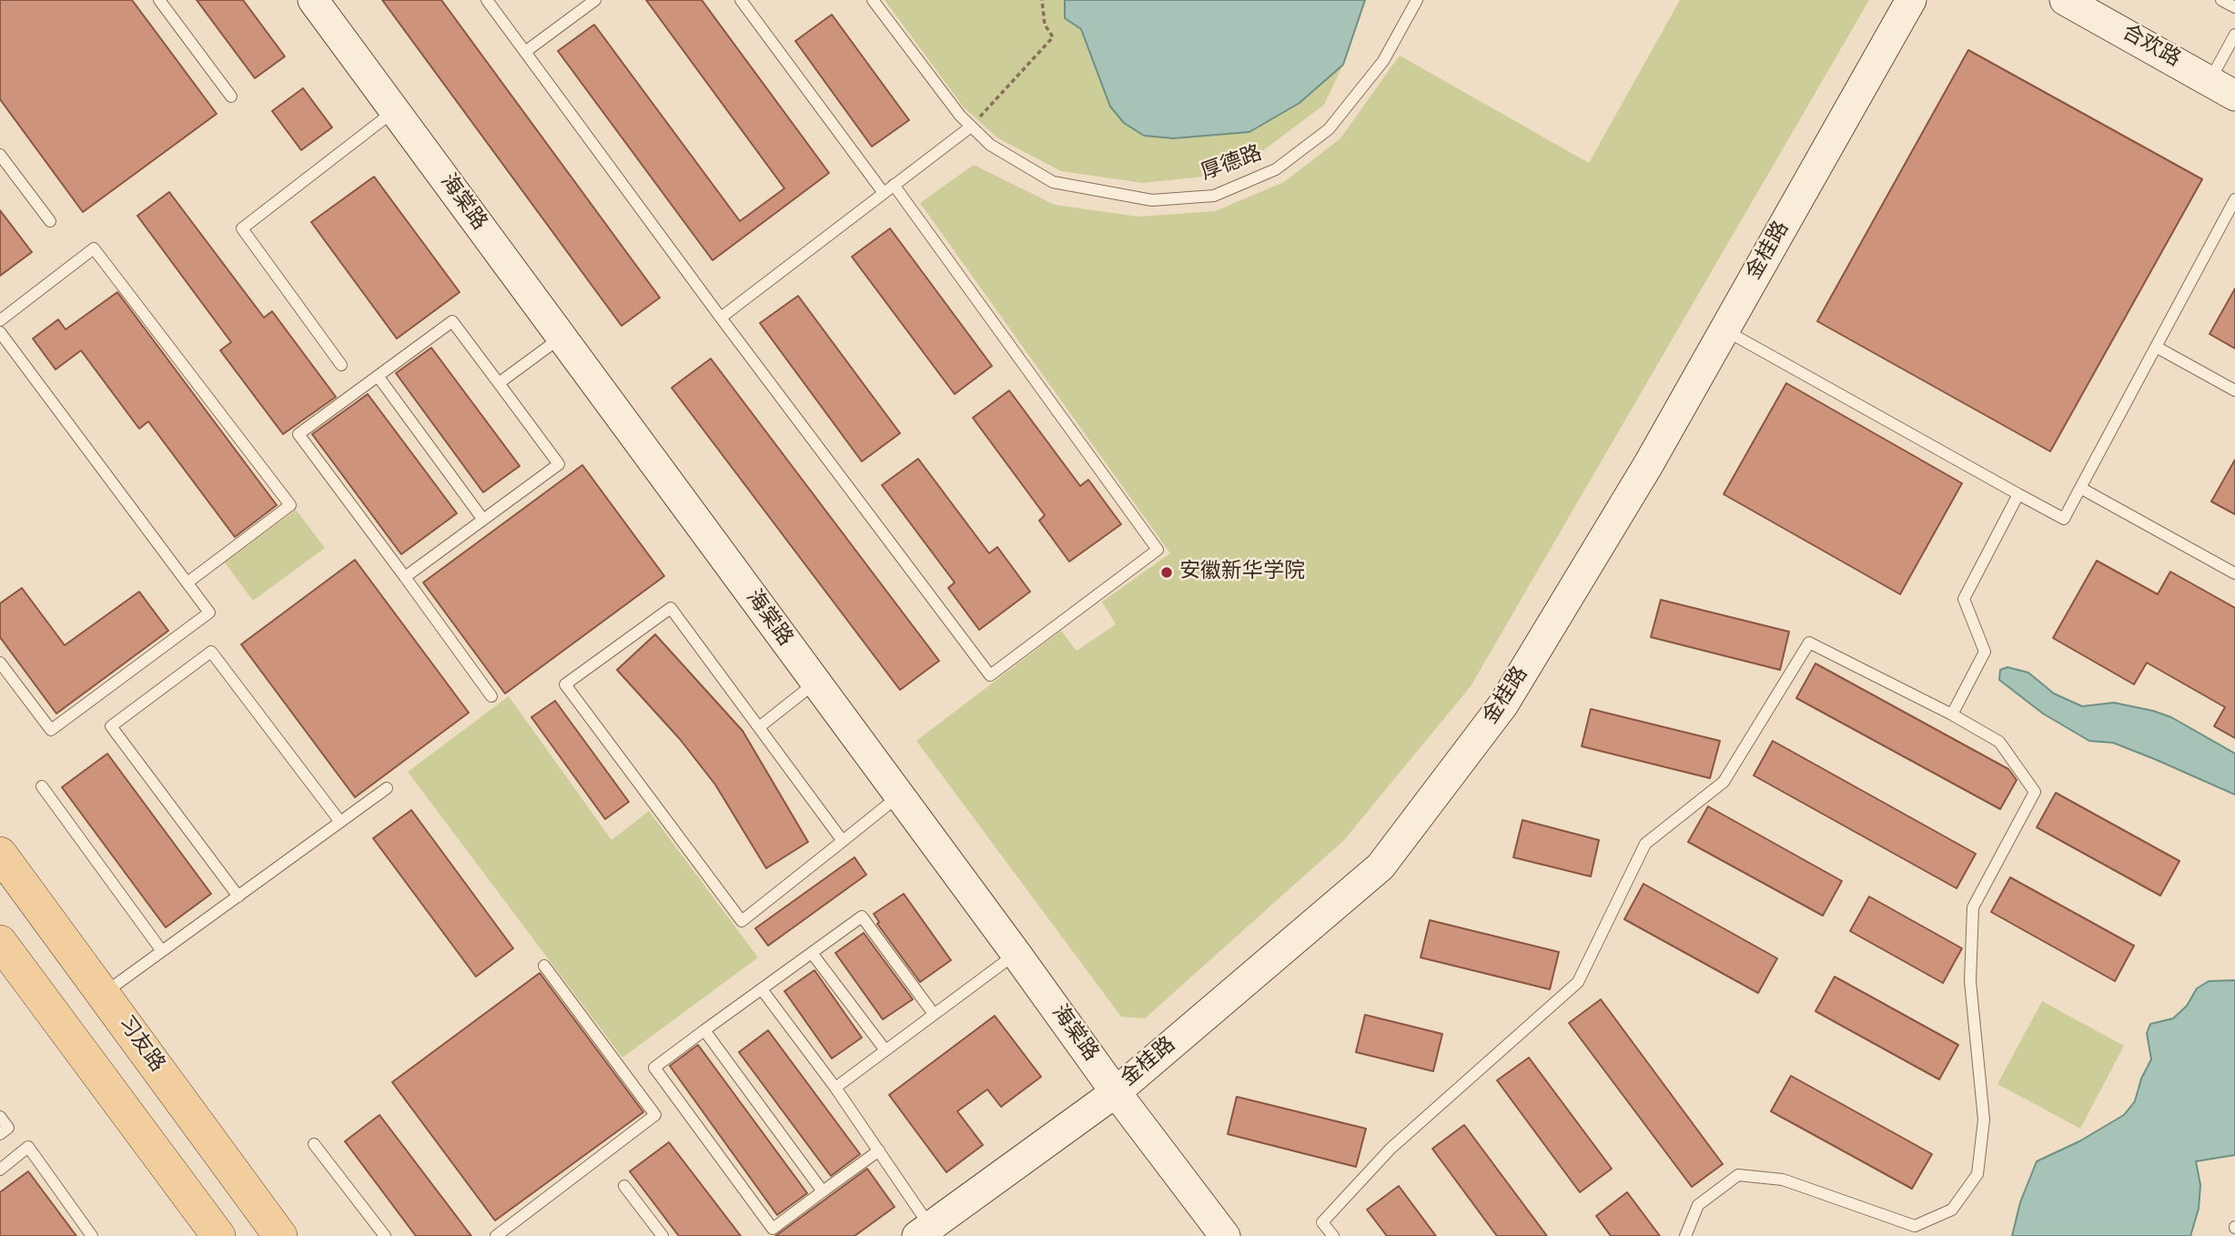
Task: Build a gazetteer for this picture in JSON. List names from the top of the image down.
{
  "streets": {
    "main road": ["习友路"],
    "street": ["合欢路", "海棠路", "金桂路"],
    "lane": ["厚德路"]
  },
  "crossings": [
    ["海棠路", "金桂路"]
  ],
  "places": ["安徽新华学院"]
}
